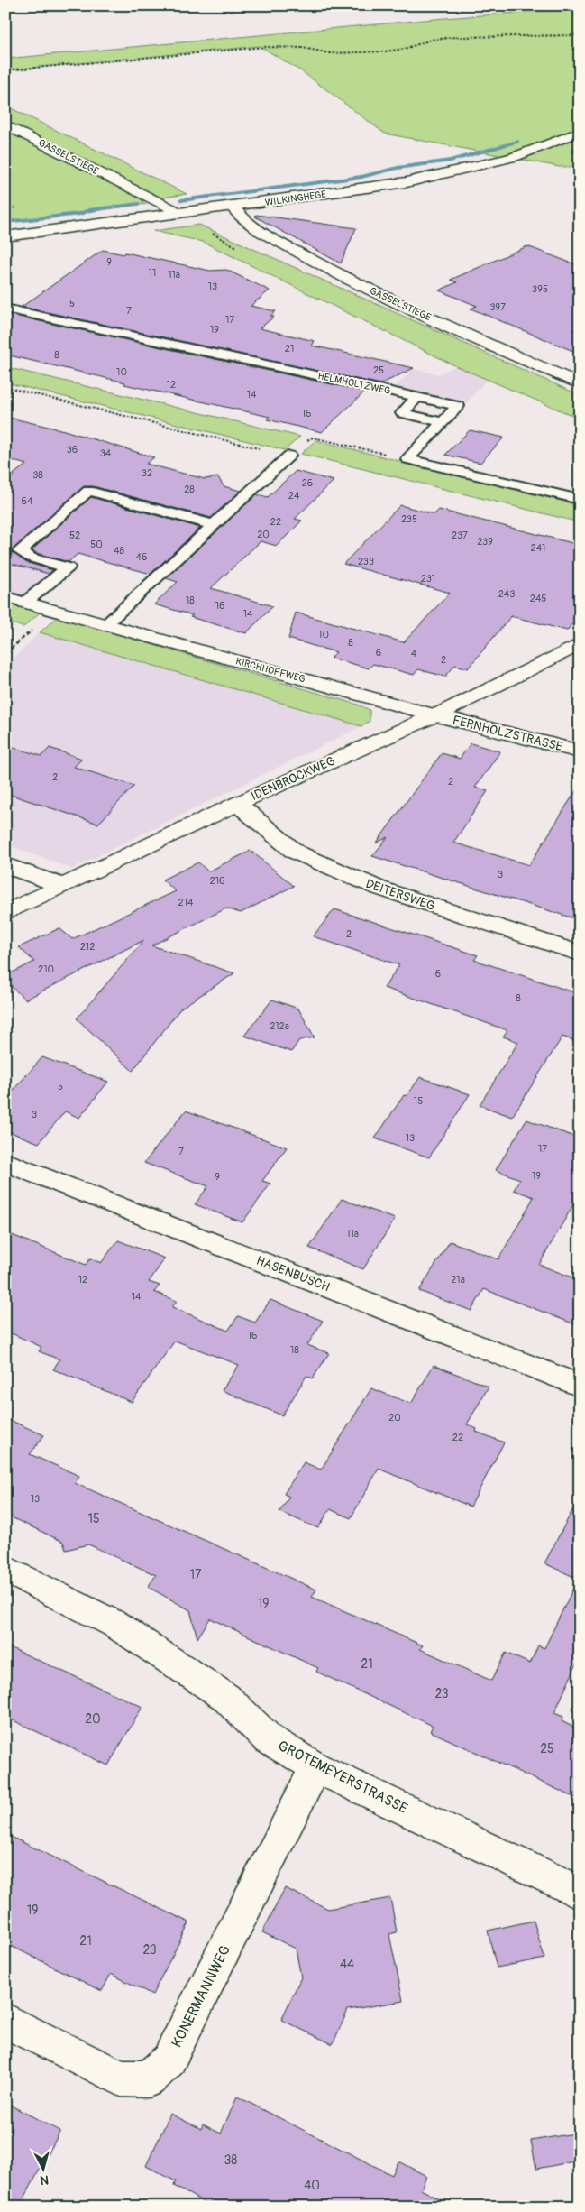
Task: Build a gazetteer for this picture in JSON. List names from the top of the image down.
{
  "streets": {
    "street": [
      "GASSELSTIEGE",
      "WILKINGHEGE",
      "KIRCHHOFFWEG",
      "FERNHOLZSTRASSE",
      "IDENBROCKWEG",
      "DEITERSWEG",
      "HASENBUSCH",
      "GROTEMEYERSTRASSE",
      "KONERMANNWEG"
    ],
    "lane": ["HELMHOLTZWEG"]
  },
  "crossings": [
    ["GASSELSTIEGE", "WILKINGHEGE"],
    ["KIRCHHOFFWEG", "FERNHOLZSTRASSE"],
    ["KIRCHHOFFWEG", "IDENBROCKWEG"],
    ["FERNHOLZSTRASSE", "IDENBROCKWEG"],
    ["IDENBROCKWEG", "DEITERSWEG"],
    ["GROTEMEYERSTRASSE", "KONERMANNWEG"]
  ],
  "house_numbers": [
    "9",
    "11",
    "11a",
    "13",
    "395",
    "5",
    "397",
    "7",
    "17",
    "19",
    "21",
    "8",
    "25",
    "10",
    "12",
    "14",
    "16",
    "36",
    "34",
    "32",
    "38",
    "26",
    "28",
    "24",
    "64",
    "235",
    "22",
    "20",
    "52",
    "237",
    "239",
    "50",
    "241",
    "48",
    "46",
    "233",
    "231",
    "243",
    "245",
    "18",
    "16",
    "14",
    "10",
    "8",
    "6",
    "4",
    "2",
    "2",
    "2",
    "3",
    "216",
    "214",
    "2",
    "212",
    "210",
    "6",
    "8",
    "212a",
    "5",
    "15",
    "3",
    "13",
    "17",
    "7",
    "19",
    "9",
    "11a",
    "12",
    "21a",
    "14",
    "16",
    "18",
    "20",
    "22",
    "13",
    "15",
    "17",
    "19",
    "21",
    "23",
    "20",
    "25",
    "19",
    "21",
    "23",
    "44",
    "38",
    "40"
  ],
  "north": "bottom"
}
